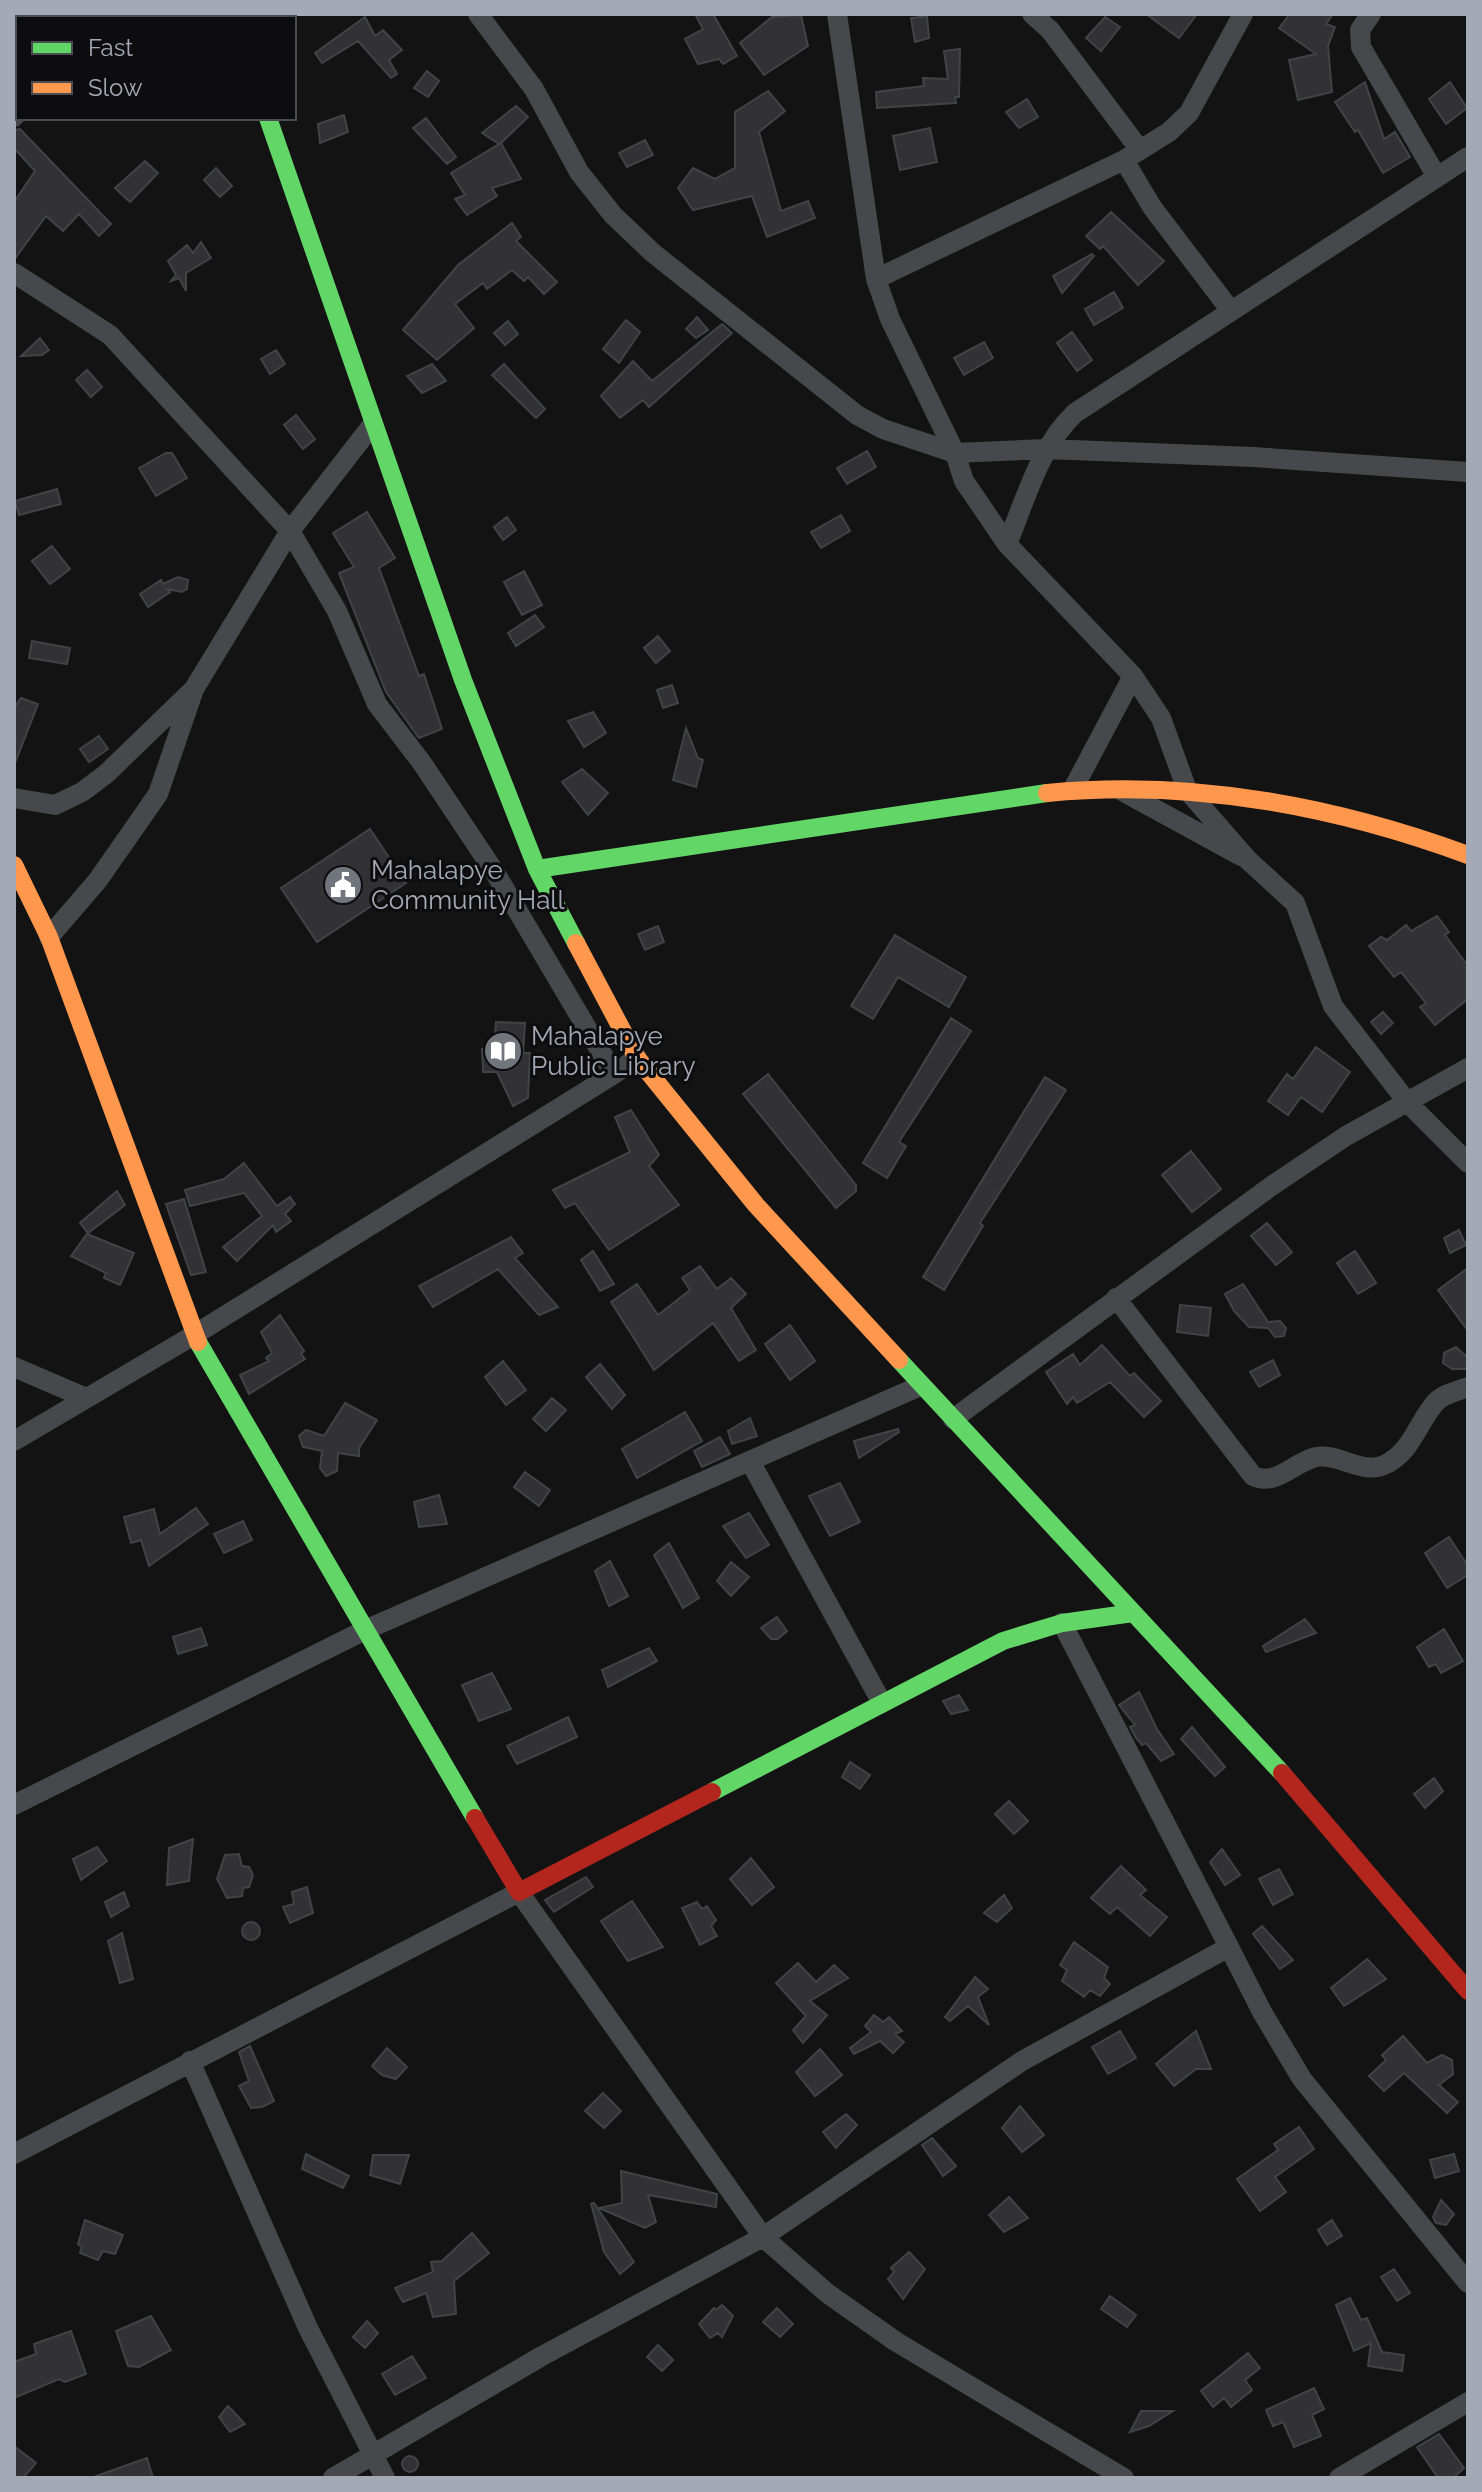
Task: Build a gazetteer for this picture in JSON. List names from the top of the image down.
{
  "places": {
    "public building": ["Mahalapye Community Hall"],
    "library": ["Mahalapye Public Library"]
  },
  "legend": ["Fast", "Slow"]
}
